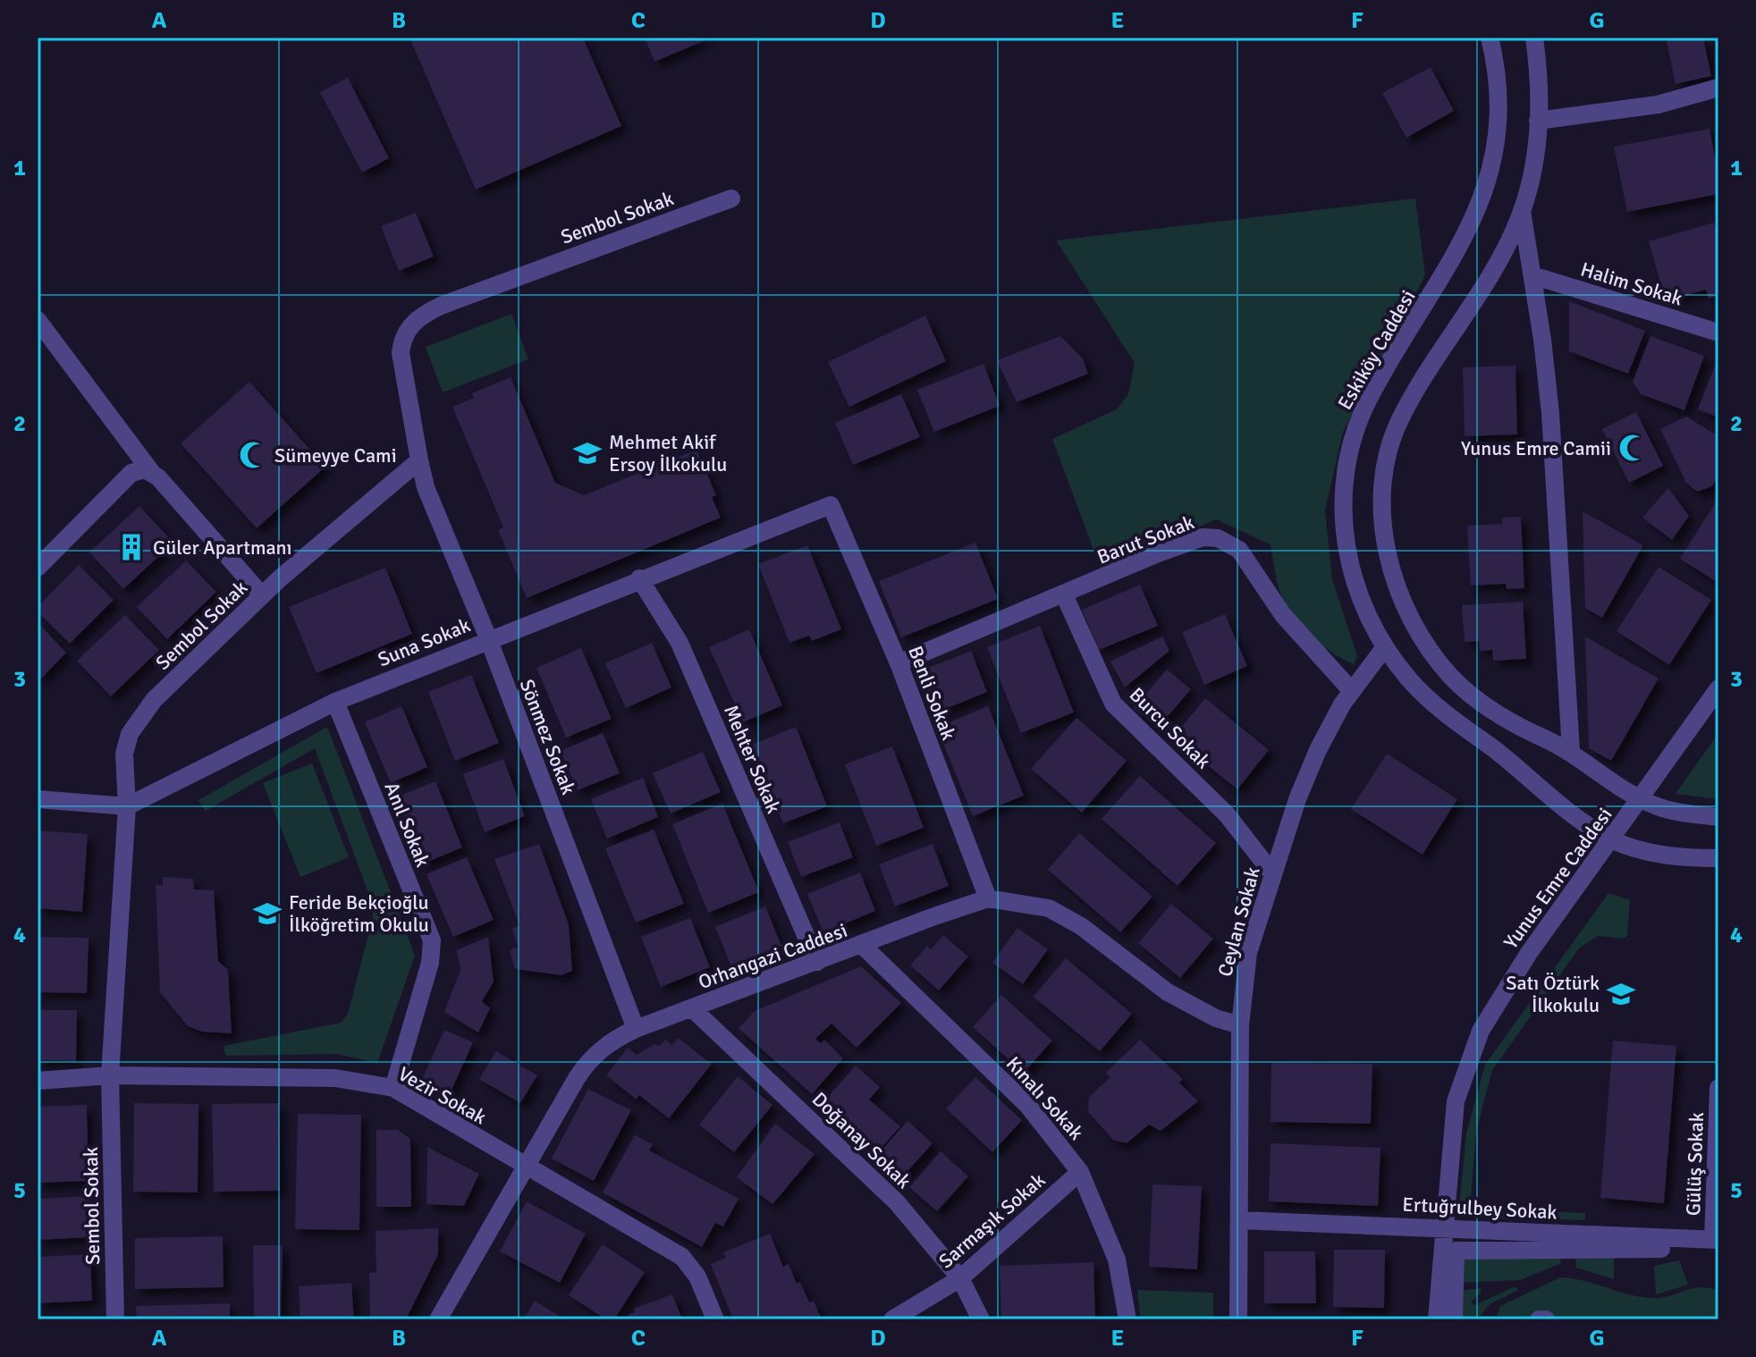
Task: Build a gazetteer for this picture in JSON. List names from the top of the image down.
{
  "streets": {
    "street": [
      "Sembol Sokak",
      "Halim Sokak",
      "Eskiköy Caddesi",
      "Barut Sokak",
      "Suna Sokak",
      "Benli Sokak",
      "Burcu Sokak",
      "Sönmez Sokak",
      "Mehter Sokak",
      "Anıl Sokak",
      "Yunus Emre Caddesi",
      "Ceylan Sokak",
      "Orhangazi Caddesi",
      "Vezir Sokak",
      "Kınalı Sokak",
      "Doğanay Sokak",
      "Gülüş Sokak",
      "Ertuğrulbey Sokak",
      "Sarmaşık Sokak"
    ]
  },
  "crossings": [
    ["Sembol Sokak", "Suna Sokak"],
    ["Sembol Sokak", "Sönmez Sokak"],
    ["Sembol Sokak", "Vezir Sokak"],
    ["Eskiköy Caddesi", "Yunus Emre Caddesi"],
    ["Eskiköy Caddesi", "Ceylan Sokak"],
    ["Barut Sokak", "Benli Sokak"],
    ["Barut Sokak", "Burcu Sokak"],
    ["Barut Sokak", "Ceylan Sokak"],
    ["Suna Sokak", "Benli Sokak"],
    ["Suna Sokak", "Sönmez Sokak"],
    ["Suna Sokak", "Mehter Sokak"],
    ["Suna Sokak", "Anıl Sokak"],
    ["Benli Sokak", "Orhangazi Caddesi"],
    ["Burcu Sokak", "Ceylan Sokak"],
    ["Sönmez Sokak", "Orhangazi Caddesi"],
    ["Mehter Sokak", "Orhangazi Caddesi"],
    ["Anıl Sokak", "Vezir Sokak"],
    ["Yunus Emre Caddesi", "Ertuğrulbey Sokak"],
    ["Ceylan Sokak", "Orhangazi Caddesi"],
    ["Ceylan Sokak", "Ertuğrulbey Sokak"],
    ["Orhangazi Caddesi", "Vezir Sokak"],
    ["Orhangazi Caddesi", "Kınalı Sokak"],
    ["Orhangazi Caddesi", "Doğanay Sokak"],
    ["Kınalı Sokak", "Sarmaşık Sokak"],
    ["Doğanay Sokak", "Sarmaşık Sokak"],
    ["Gülüş Sokak", "Ertuğrulbey Sokak"]
  ],
  "places": {
    "mosque": ["Yunus Emre Camii", "Sümeyye Cami"],
    "school or university": ["Mehmet Akif Ersoy İlkokulu", "Feride Bekçioğlu İlköğretim Okulu", "Satı Öztürk İlkokulu"],
    "building": ["Güler Apartmanı"]
  },
  "grid": {
    "columns": [
      "A",
      "B",
      "C",
      "D",
      "E",
      "F",
      "G"
    ],
    "rows": [
      "1",
      "2",
      "3",
      "4",
      "5"
    ]
  }
}
